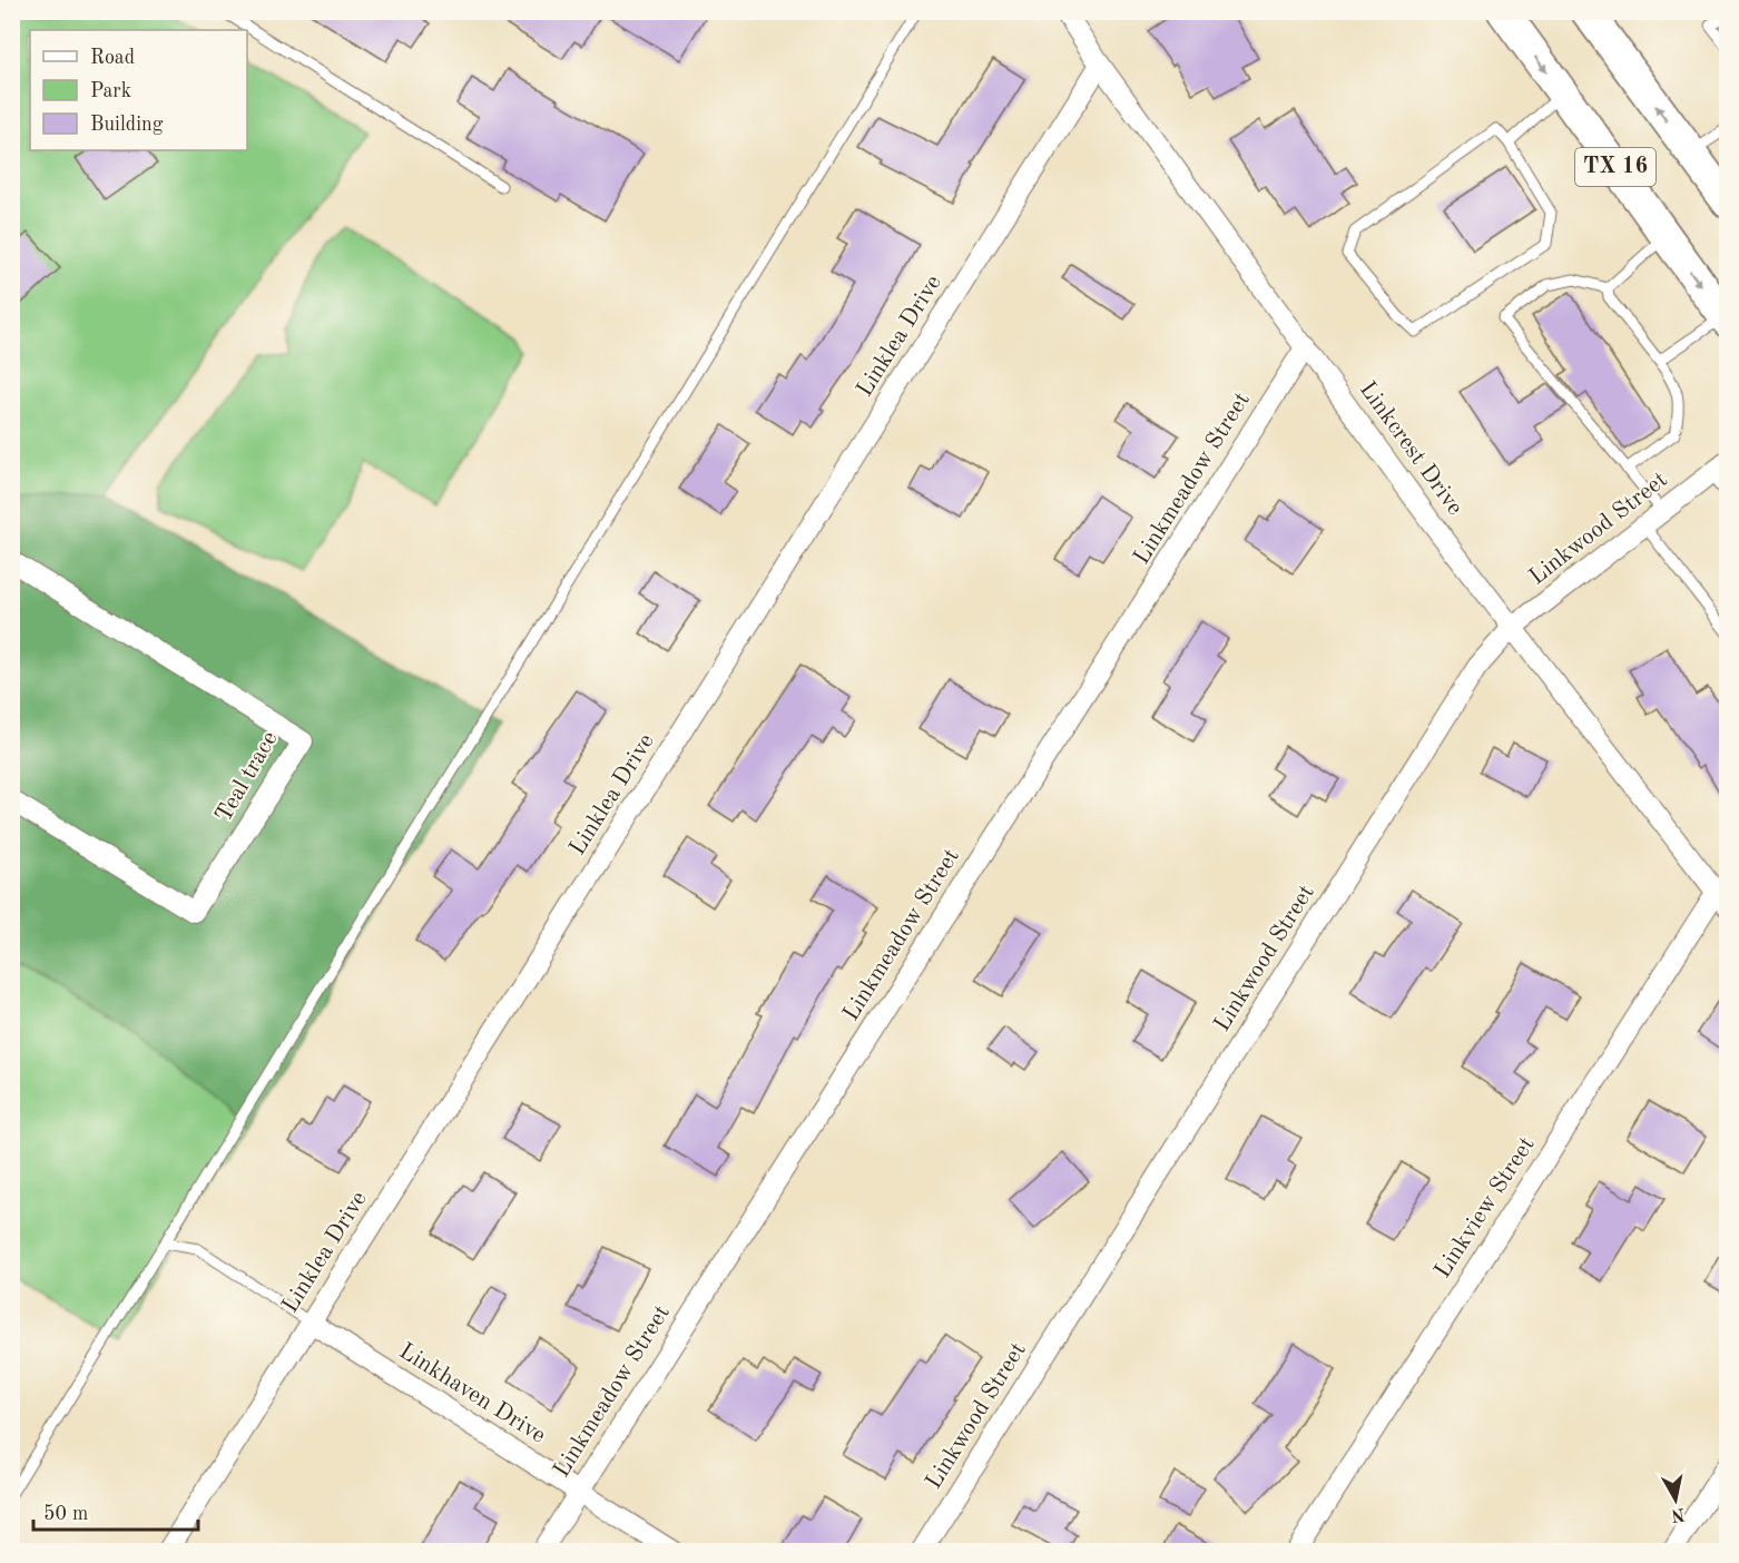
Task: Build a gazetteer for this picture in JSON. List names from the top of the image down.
{
  "streets": {
    "main road": ["TX 16"],
    "street": [
      "Linklea Drive",
      "Linkcrest Drive",
      "Linkmeadow Street",
      "Linkwood Street",
      "Teal trace",
      "Linkview Street",
      "Linkhaven Drive"
    ]
  },
  "crossings": [
    ["Linklea Drive", "Linkcrest Drive"],
    ["Linklea Drive", "Linkhaven Drive"],
    ["Linkcrest Drive", "Linkmeadow Street"],
    ["Linkcrest Drive", "Linkwood Street"],
    ["Linkcrest Drive", "Linkview Street"],
    ["Linkmeadow Street", "Linkhaven Drive"]
  ],
  "legend": ["Road", "Park", "Building"],
  "scale_bar": "50 m",
  "north": "bottom"
}
